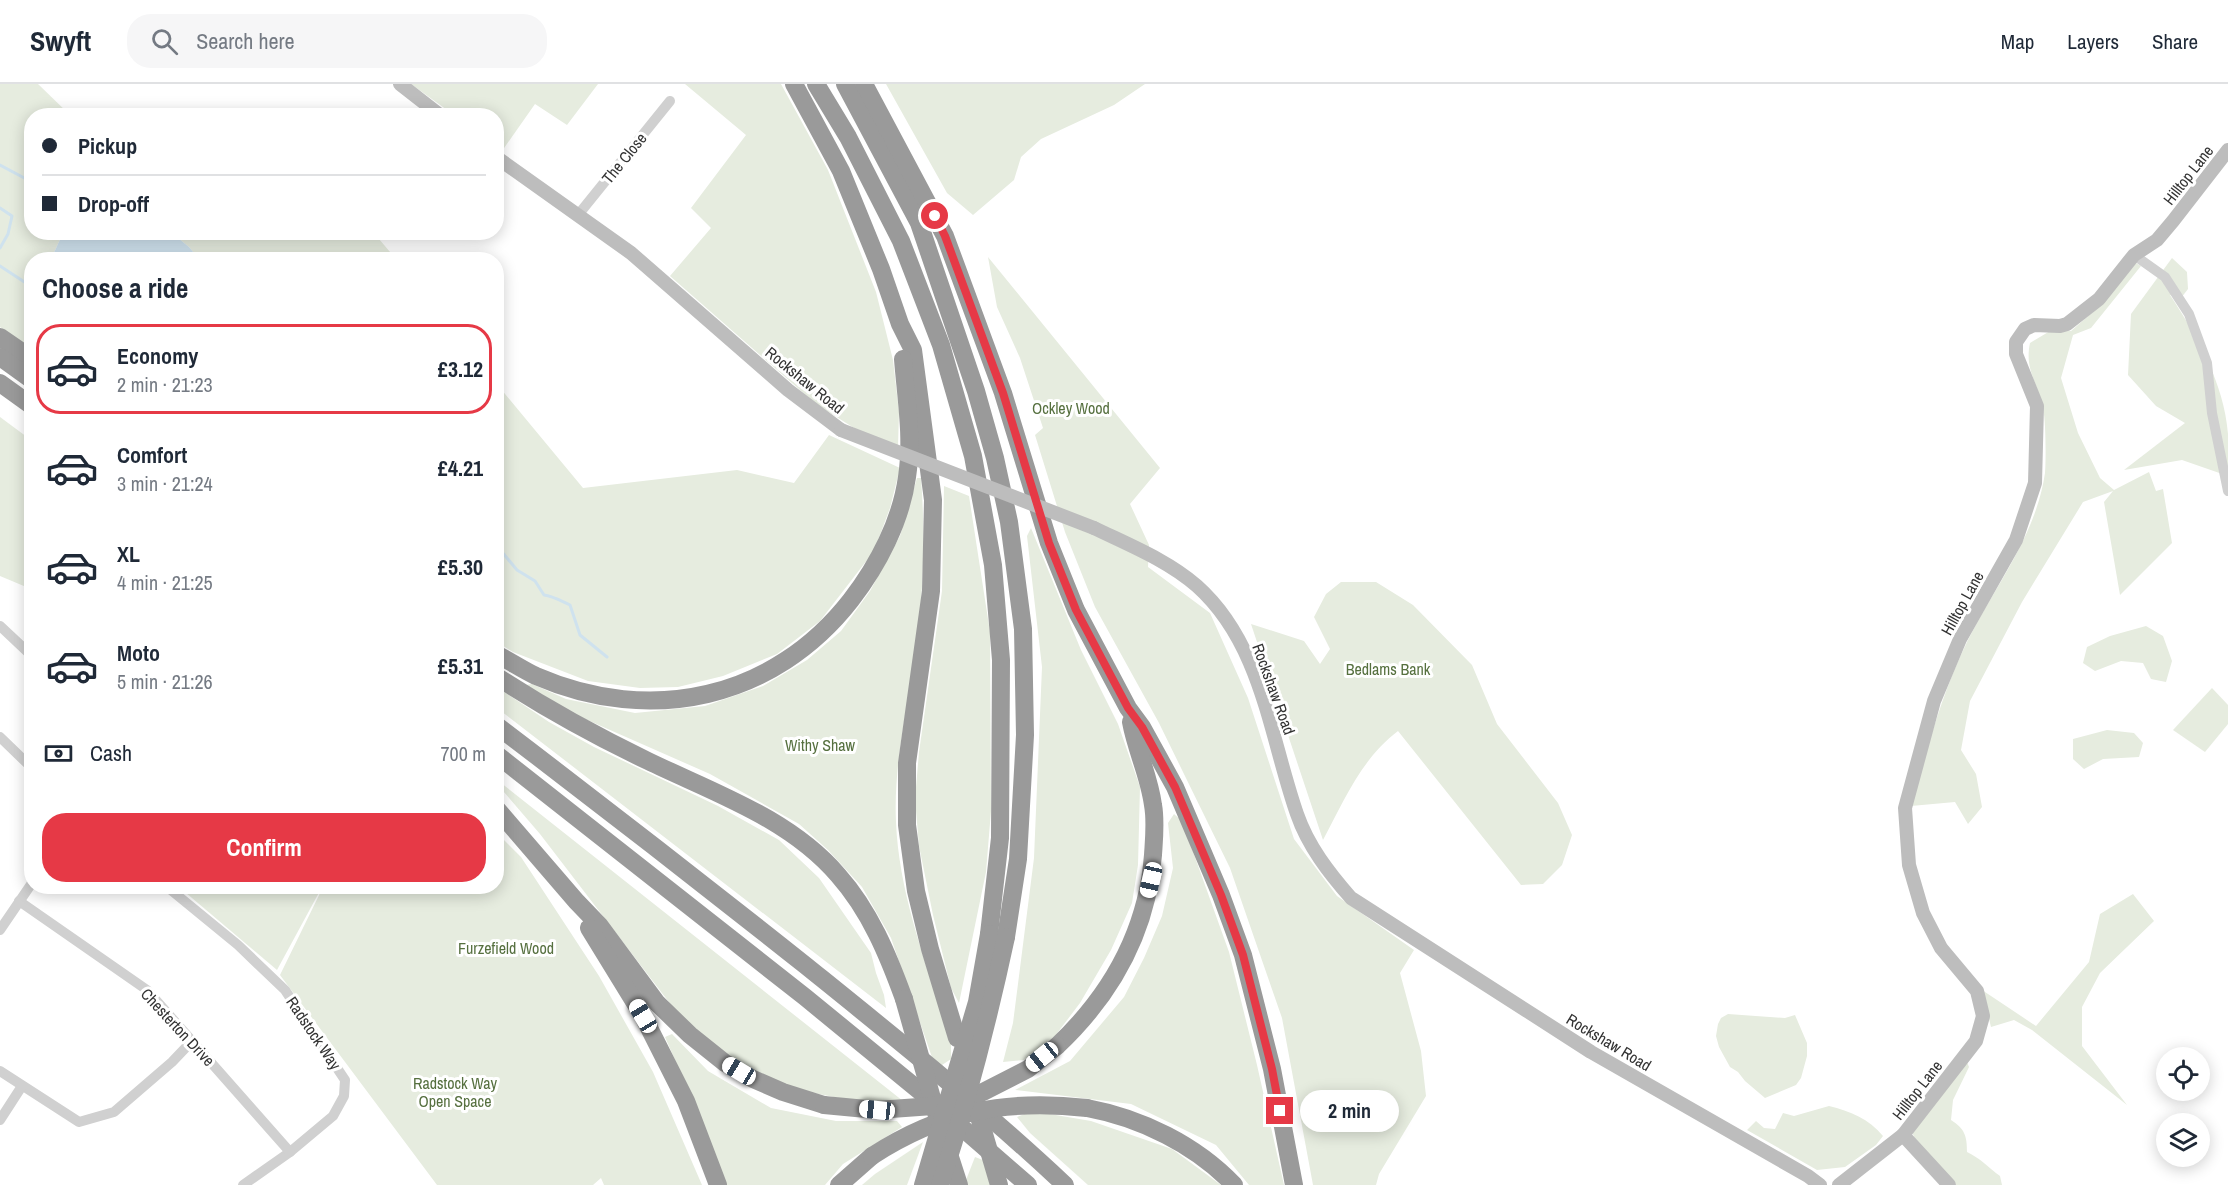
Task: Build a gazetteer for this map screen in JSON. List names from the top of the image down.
{
  "streets": {
    "street": [
      "The Close",
      "Hilltop Lane",
      "Rockshaw Road",
      "Chesterton Drive",
      "Radstock Way"
    ]
  },
  "crossings": [
    ["The Close", "Rockshaw Road"],
    ["Chesterton Drive", "Radstock Way"]
  ],
  "parks": [
    "Ockley Wood",
    "Bedlams Bank",
    "Withy Shaw",
    "Furzefield Wood",
    "Radstock Way Open Space"
  ],
  "page": {
    "header": "Swyft",
    "search": "Search here",
    "nav": ["Map", "Layers", "Share"],
    "banner": ["Pickup", "Drop-off"],
    "heading": "Choose a ride",
    "list": [
      {
        "name": "Economy",
        "note": "2 min · 21:23",
        "value": "£3.12"
      },
      {
        "name": "Comfort",
        "note": "3 min · 21:24",
        "value": "£4.21"
      },
      {
        "name": "XL",
        "note": "4 min · 21:25",
        "value": "£5.30"
      },
      {
        "name": "Moto",
        "note": "5 min · 21:26",
        "value": "£5.31"
      }
    ],
    "pay": ["Cash", "700 m"],
    "buttons": "Confirm",
    "bubble": "2 min"
  }
}
